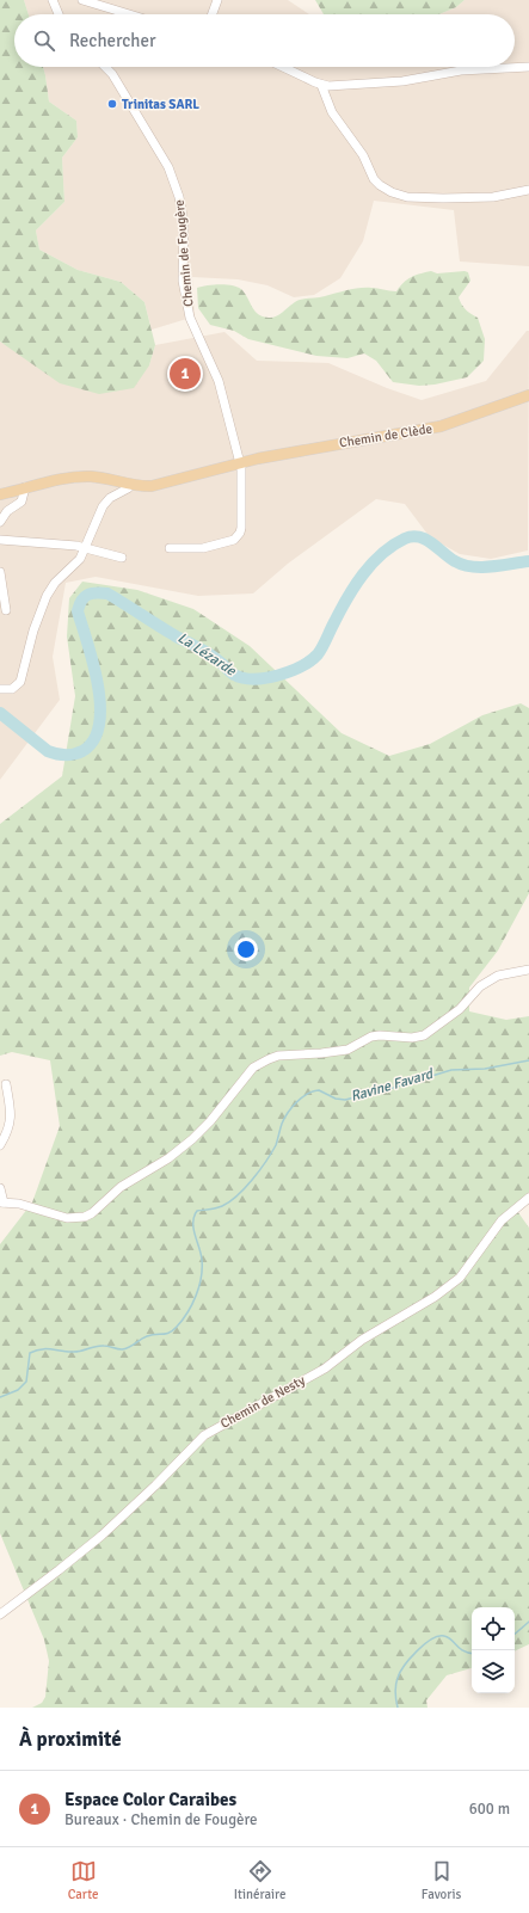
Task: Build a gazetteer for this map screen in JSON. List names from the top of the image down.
{
  "streets": {
    "main road": ["Chemin de Clède"],
    "street": ["Chemin de Fougère", "Chemin de Nesty"]
  },
  "crossings": [
    ["Chemin de Fougère", "Chemin de Clède"]
  ],
  "water": ["La Lézarde", "Ravine Favard"],
  "places": ["Trinitas SARL"],
  "page": {
    "search": "Rechercher",
    "pins": "1",
    "heading": "À proximité",
    "list": [
      {
        "mark": "1",
        "name": "Espace Color Caraibes",
        "note": "Bureaux · Chemin de Fougère",
        "value": "600 m"
      }
    ],
    "nav": ["Carte", "Itinéraire", "Favoris"]
  }
}
